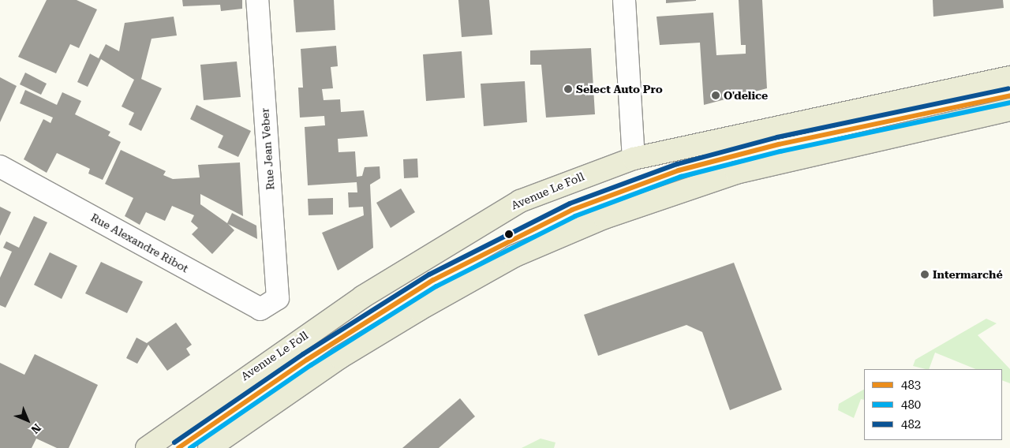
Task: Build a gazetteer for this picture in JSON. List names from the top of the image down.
{
  "streets": {
    "main road": ["Avenue Le Foll"],
    "street": ["Rue Jean Veber", "Rue Alexandre Ribot"]
  },
  "crossings": [
    ["Rue Jean Veber", "Rue Alexandre Ribot"]
  ],
  "places": ["Select Auto Pro", "O'delice", "Intermarché"],
  "lines": ["transit line 482", "transit line 483", "transit line 480"],
  "legend": ["483", "480", "482"],
  "north": "bottom right"
}
